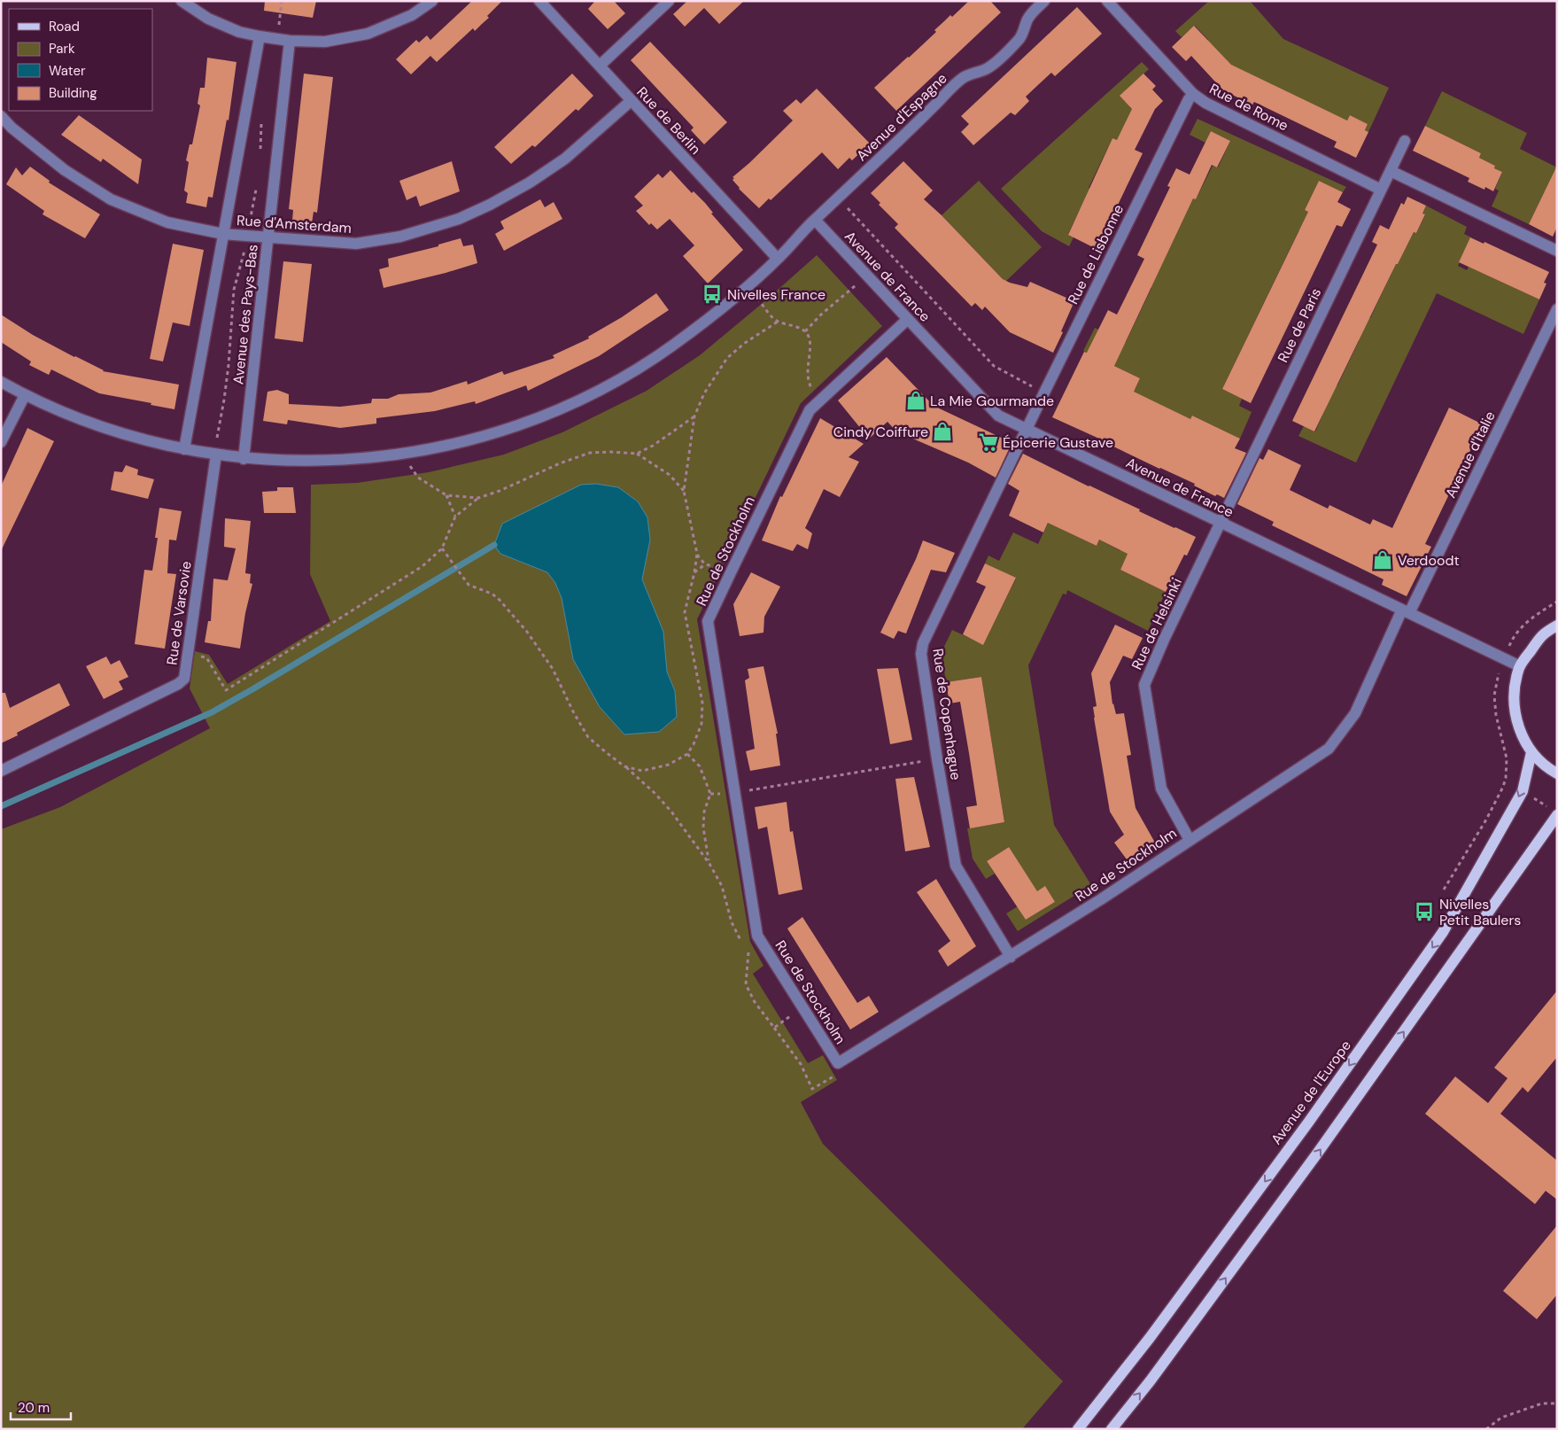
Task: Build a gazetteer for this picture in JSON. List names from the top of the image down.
{
  "streets": {
    "main road": ["Avenue de l'Europe"],
    "street": [
      "Rue de Rome",
      "Avenue d'Espagne",
      "Rue de Berlin",
      "Rue d'Amsterdam",
      "Rue de Lisbonne",
      "Avenue de France",
      "Avenue des Pays-Bas",
      "Rue de Paris",
      "Avenue d'Italie",
      "Rue de Stockholm",
      "Rue de Varsovie",
      "Rue de Helsinki",
      "Rue de Copenhague"
    ]
  },
  "crossings": [
    ["Rue de Rome", "Rue de Lisbonne"],
    ["Rue de Rome", "Rue de Paris"],
    ["Avenue d'Espagne", "Rue de Berlin"],
    ["Avenue d'Espagne", "Avenue de France"],
    ["Avenue d'Espagne", "Avenue des Pays-Bas"],
    ["Avenue d'Espagne", "Rue de Varsovie"],
    ["Rue de Berlin", "Rue d'Amsterdam"],
    ["Rue d'Amsterdam", "Avenue des Pays-Bas"],
    ["Rue de Lisbonne", "Avenue de France"],
    ["Rue de Lisbonne", "Rue de Copenhague"],
    ["Avenue de France", "Rue de Paris"],
    ["Avenue de France", "Avenue d'Italie"],
    ["Avenue de France", "Rue de Stockholm"],
    ["Avenue de France", "Rue de Helsinki"],
    ["Avenue de France", "Rue de Copenhague"],
    ["Rue de Paris", "Rue de Helsinki"],
    ["Avenue d'Italie", "Rue de Stockholm"],
    ["Rue de Stockholm", "Rue de Helsinki"],
    ["Rue de Stockholm", "Rue de Copenhague"]
  ],
  "places": {
    "bus stop": ["Nivelles France", "Nivelles Petit Baulers"],
    "shop": ["La Mie Gourmande", "Cindy Coiffure", "Verdoodt"],
    "supermarket": ["Épicerie Gustave"]
  },
  "legend": [
    "Road",
    "Park",
    "Water",
    "Building"
  ],
  "scale_bar": "20 m"
}
